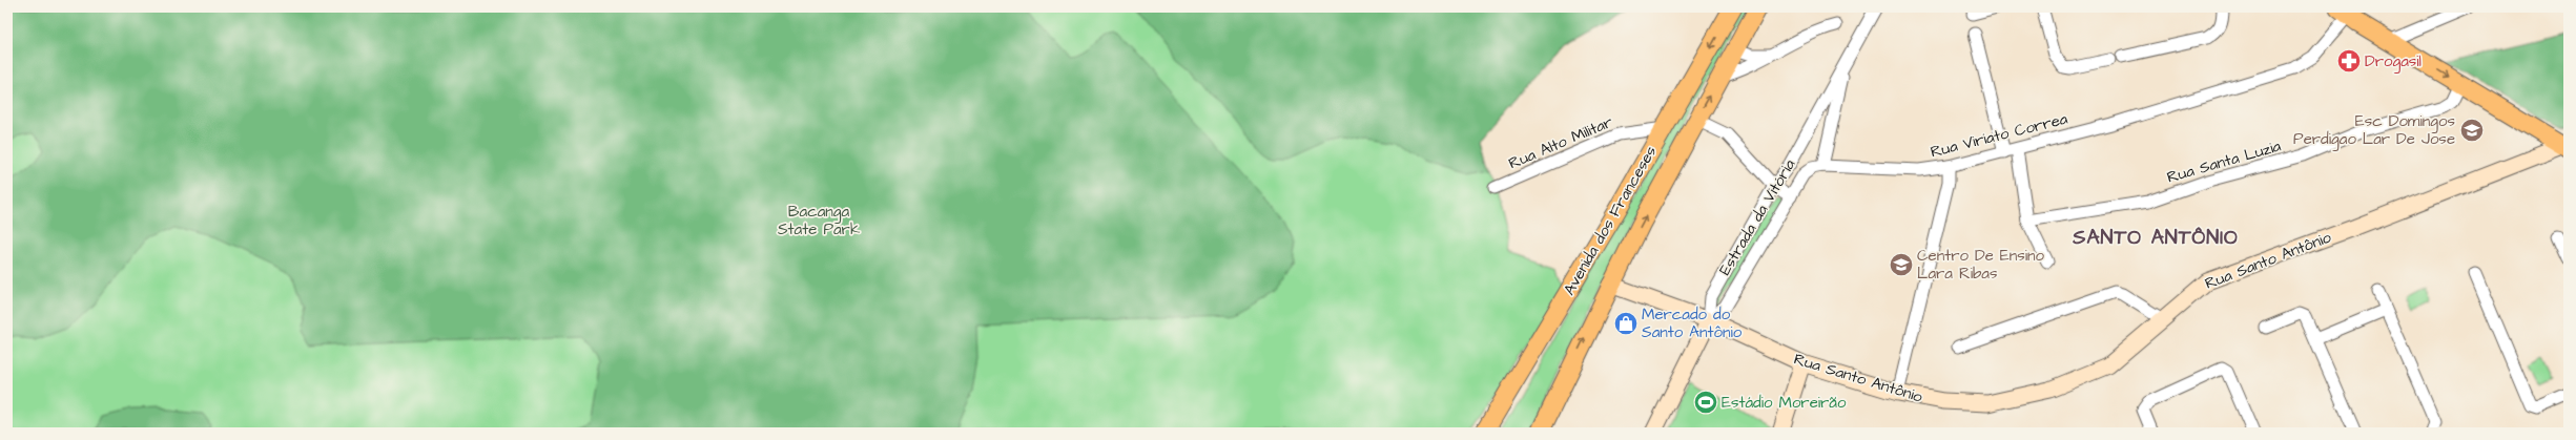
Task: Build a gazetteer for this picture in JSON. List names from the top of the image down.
{
  "streets": {
    "main road": ["Avenida dos Franceses"],
    "street": [
      "Rua Viriato Correa",
      "Rua Alto Militar",
      "Rua Santa Luzia",
      "Estrada da Vitória",
      "Rua Santo Antônio"
    ]
  },
  "crossings": [
    ["Rua Viriato Correa", "Estrada da Vitória"],
    ["Rua Viriato Correa", "Rua Santo Antônio"],
    ["Rua Alto Militar", "Avenida dos Franceses"],
    ["Estrada da Vitória", "Rua Santo Antônio"],
    ["Avenida dos Franceses", "Rua Santo Antônio"]
  ],
  "districts": ["SANTO ANTÔNIO"],
  "parks": ["Bacanga State Park"],
  "places": {
    "pharmacy": ["Drogasil"],
    "school or university": ["Esc Domingos Perdigao Lar De Jose", "Centro De Ensino Lara Ribas"],
    "shop": ["Mercado do Santo Antônio"],
    "sports": ["Estádio Moreirão"]
  }
}
